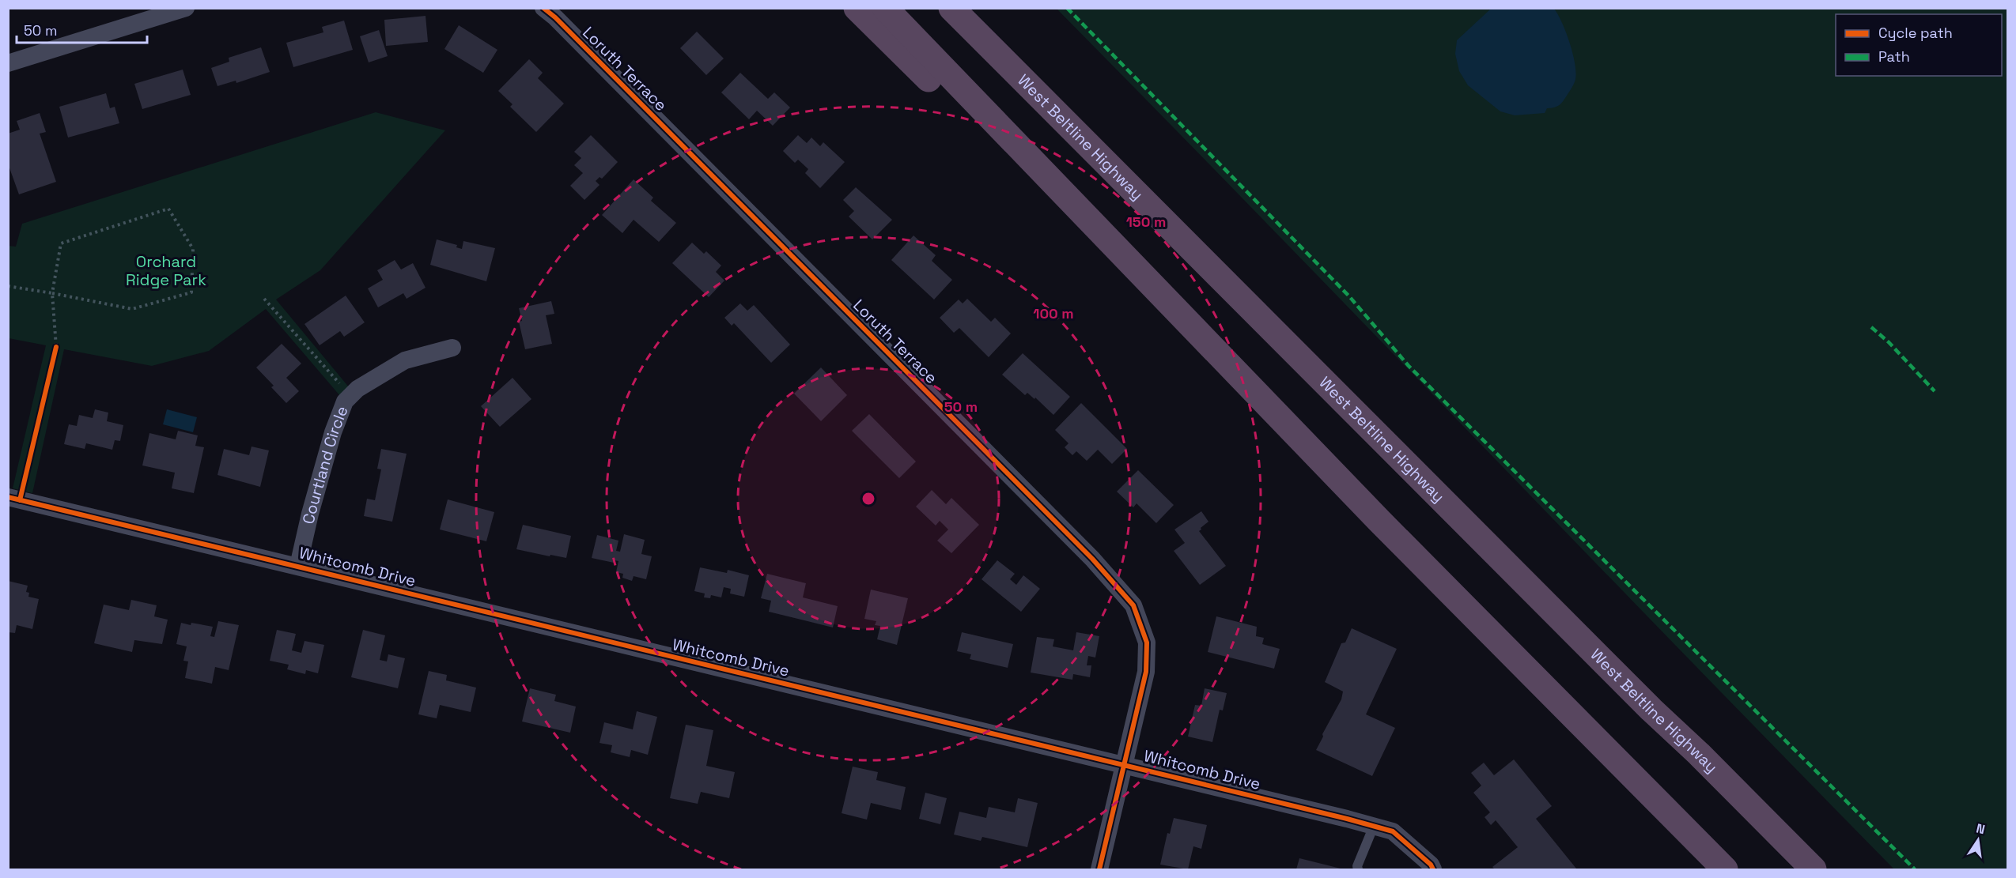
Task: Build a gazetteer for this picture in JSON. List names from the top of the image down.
{
  "streets": {
    "highway": ["West Beltline Highway"],
    "street": ["Loruth Terrace", "Courtland Circle", "Whitcomb Drive"]
  },
  "crossings": [
    ["Loruth Terrace", "Whitcomb Drive"],
    ["Courtland Circle", "Whitcomb Drive"]
  ],
  "parks": ["Orchard Ridge Park"],
  "legend": ["Cycle path", "Path"],
  "scale_bar": "50 m",
  "north": "top",
  "rings": ["150 m", "100 m", "50 m"]
}
